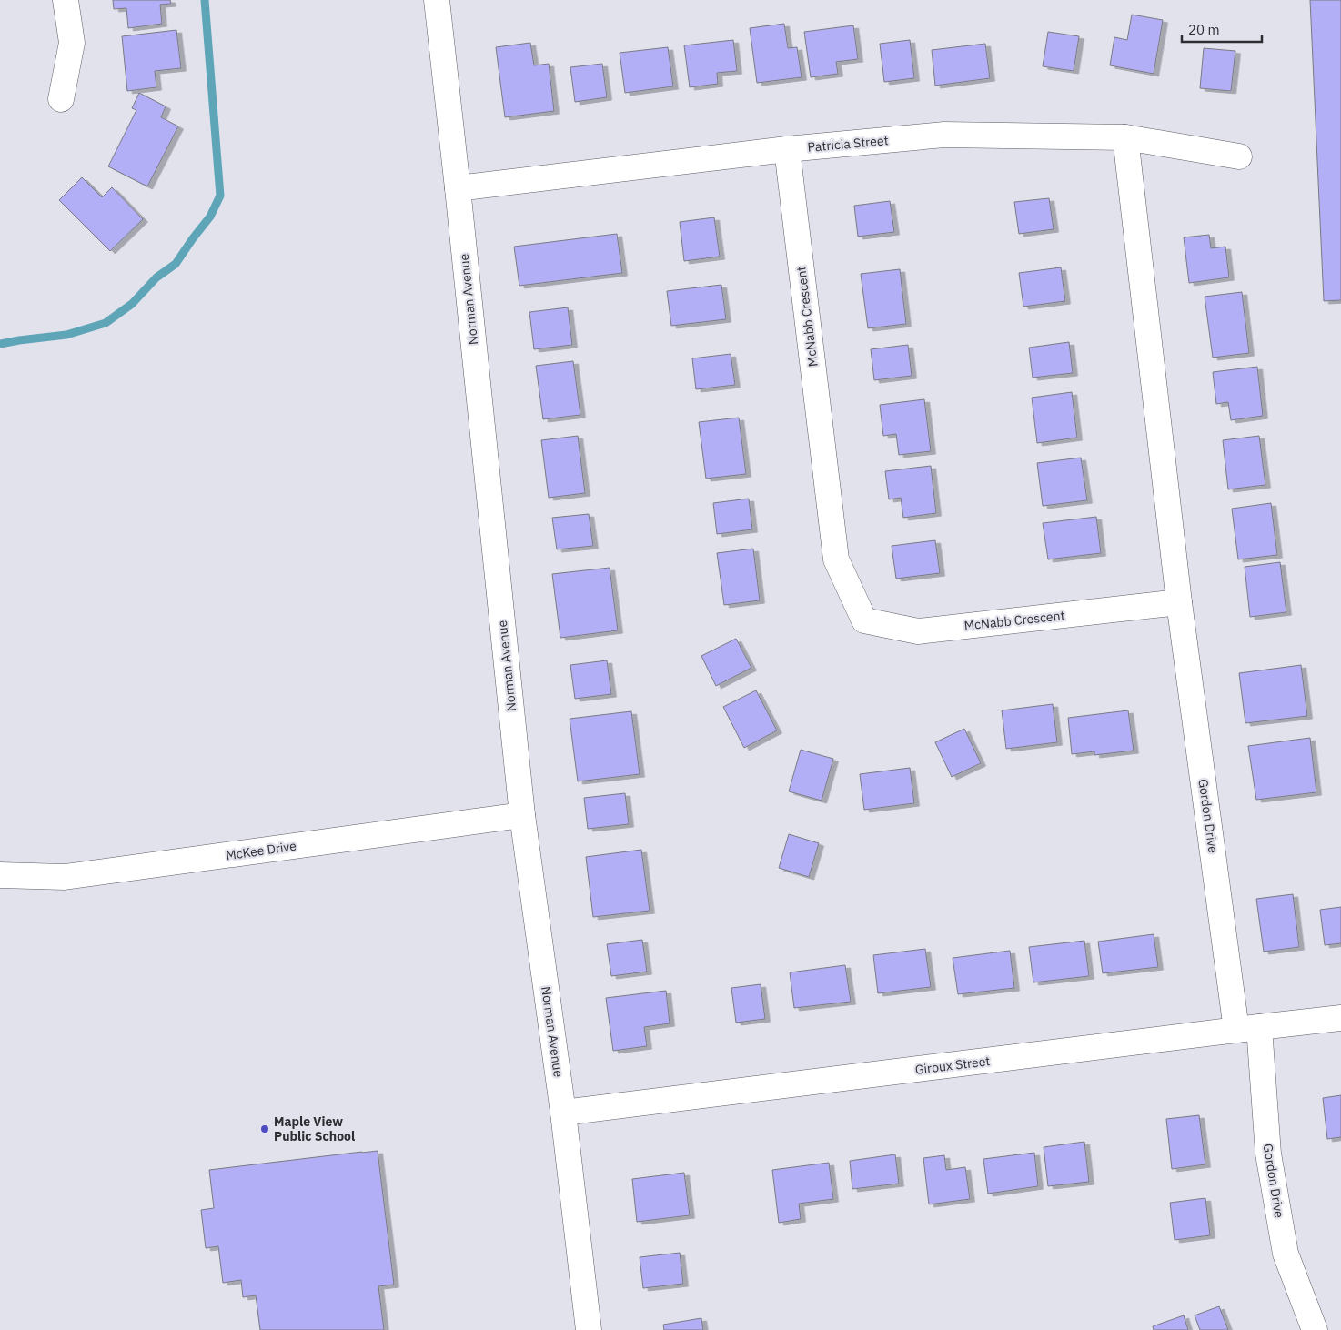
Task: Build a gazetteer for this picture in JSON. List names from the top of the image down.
{
  "streets": {
    "street": [
      "Patricia Street",
      "Norman Avenue",
      "McNabb Crescent",
      "Gordon Drive",
      "McKee Drive",
      "Giroux Street"
    ]
  },
  "crossings": [
    ["Patricia Street", "Norman Avenue"],
    ["Patricia Street", "McNabb Crescent"],
    ["Norman Avenue", "McKee Drive"],
    ["Norman Avenue", "Giroux Street"],
    ["McNabb Crescent", "Gordon Drive"],
    ["Gordon Drive", "Giroux Street"]
  ],
  "places": ["Maple View Public School"],
  "scale_bar": "20 m"
}
